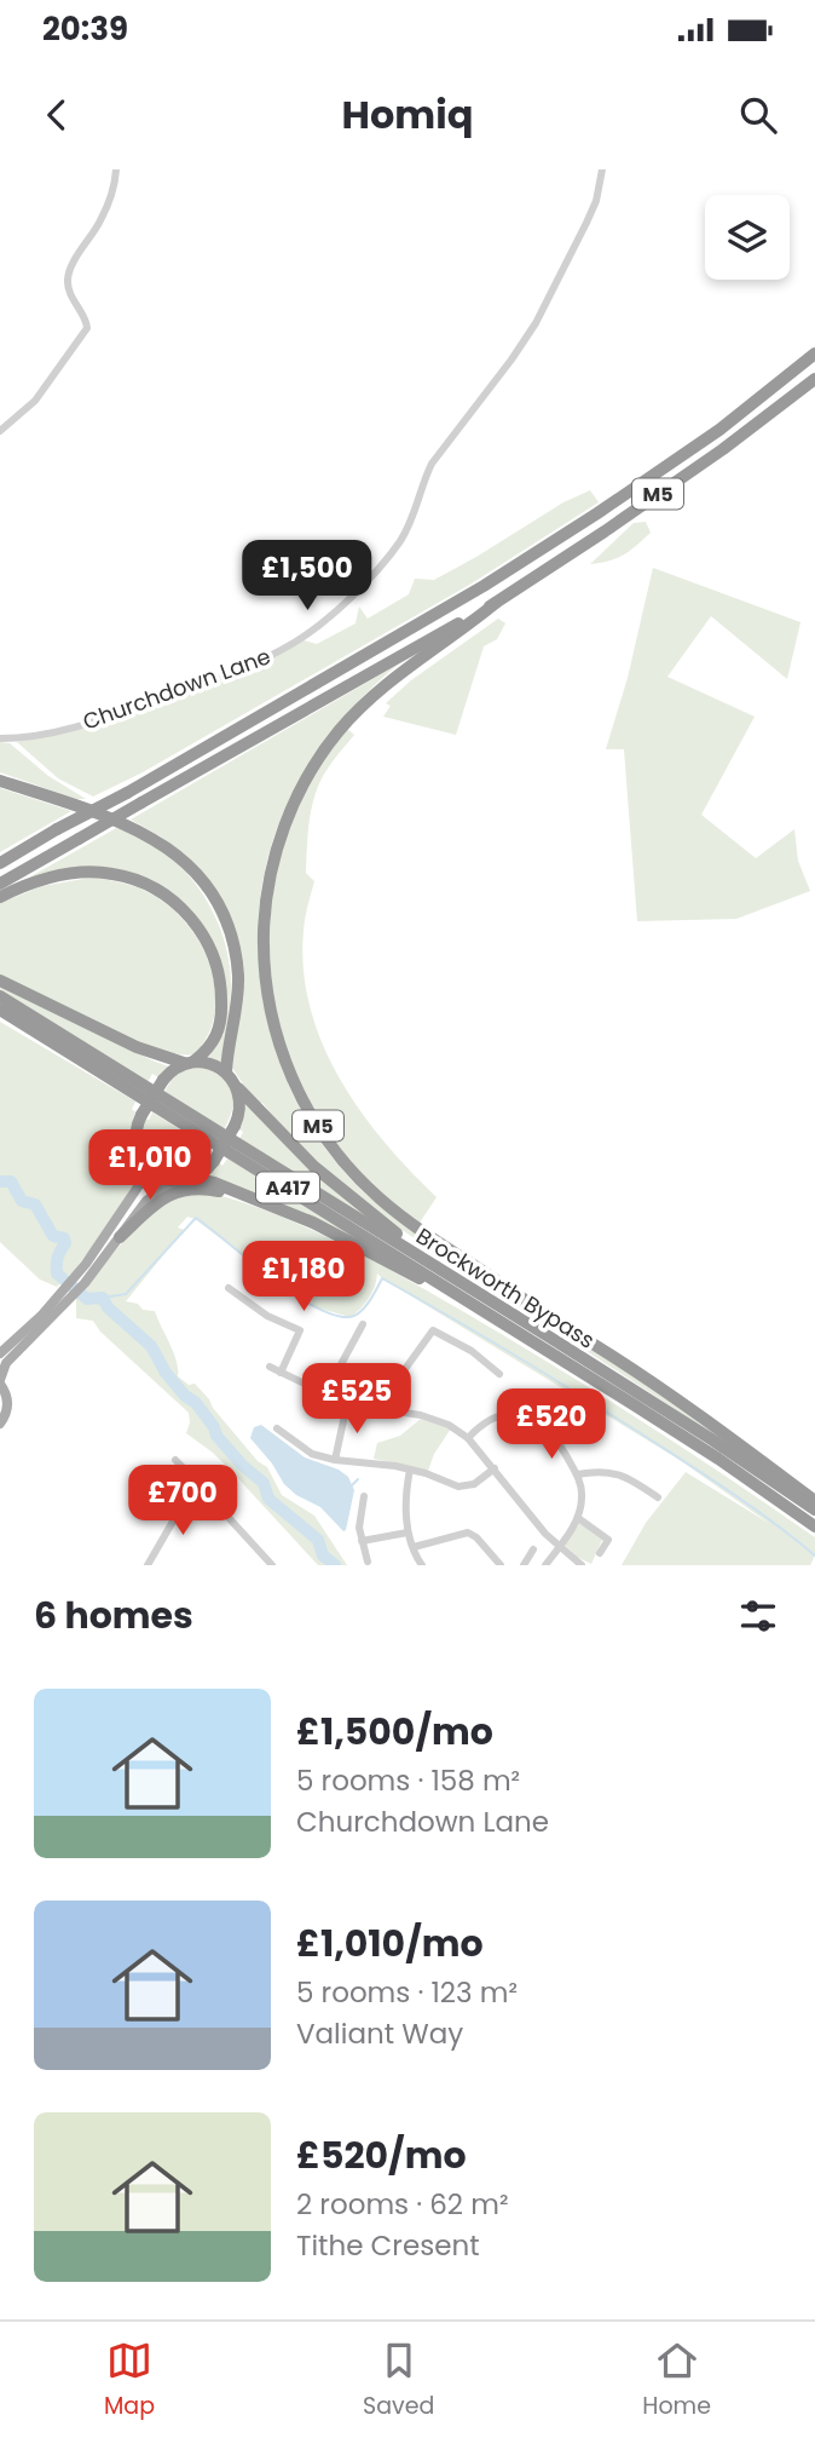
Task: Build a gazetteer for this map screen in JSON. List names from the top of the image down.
{
  "streets": {
    "highway": ["M5", "A417", "Brockworth Bypass"],
    "street": ["Churchdown Lane"]
  },
  "page": {
    "status": "20:39",
    "header": "Homiq",
    "price": [
      "£1,500",
      "£1,010",
      "£1,180",
      "£525",
      "£520",
      "£700"
    ],
    "heading": "6 homes",
    "list": [
      {
        "name": "£1,500/mo",
        "note": "5 rooms · 158 m² · Churchdown Lane"
      },
      {
        "name": "£1,010/mo",
        "note": "5 rooms · 123 m² · Valiant Way"
      },
      {
        "name": "£520/mo",
        "note": "2 rooms · 62 m² · Tithe Cresent"
      }
    ],
    "tabs": ["Map", "Saved", "Home"]
  }
}
